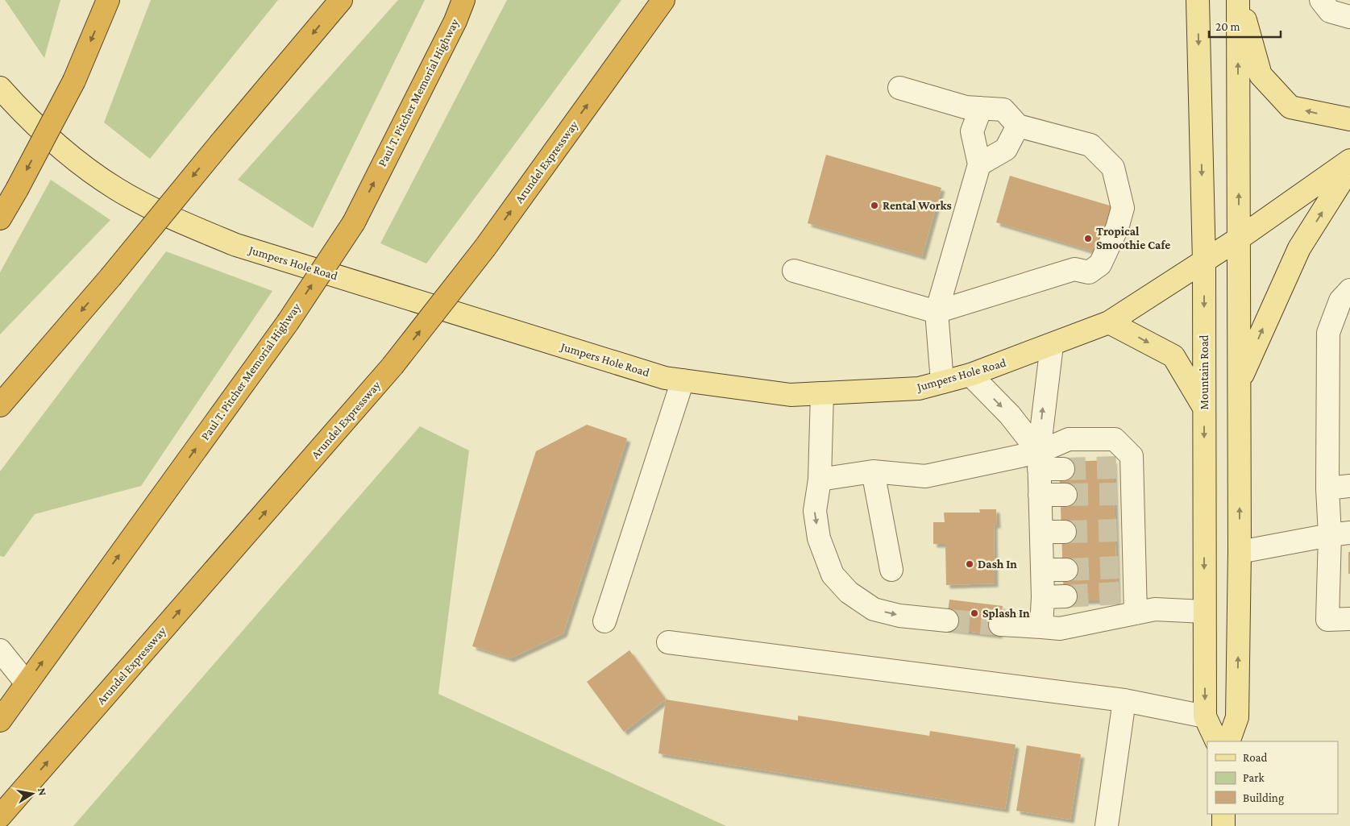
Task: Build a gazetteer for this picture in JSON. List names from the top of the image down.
{
  "streets": {
    "highway": ["Paul T. Pitcher Memorial Highway", "Arundel Expressway"],
    "main road": ["Jumpers Hole Road", "Mountain Road"]
  },
  "crossings": [
    ["Jumpers Hole Road", "Mountain Road"]
  ],
  "one_way": ["Arundel Expressway"],
  "places": [
    "Rental Works",
    "Tropical Smoothie Cafe",
    "Dash In",
    "Splash In"
  ],
  "legend": ["Road", "Park", "Building"],
  "scale_bar": "20 m",
  "north": "right"
}
